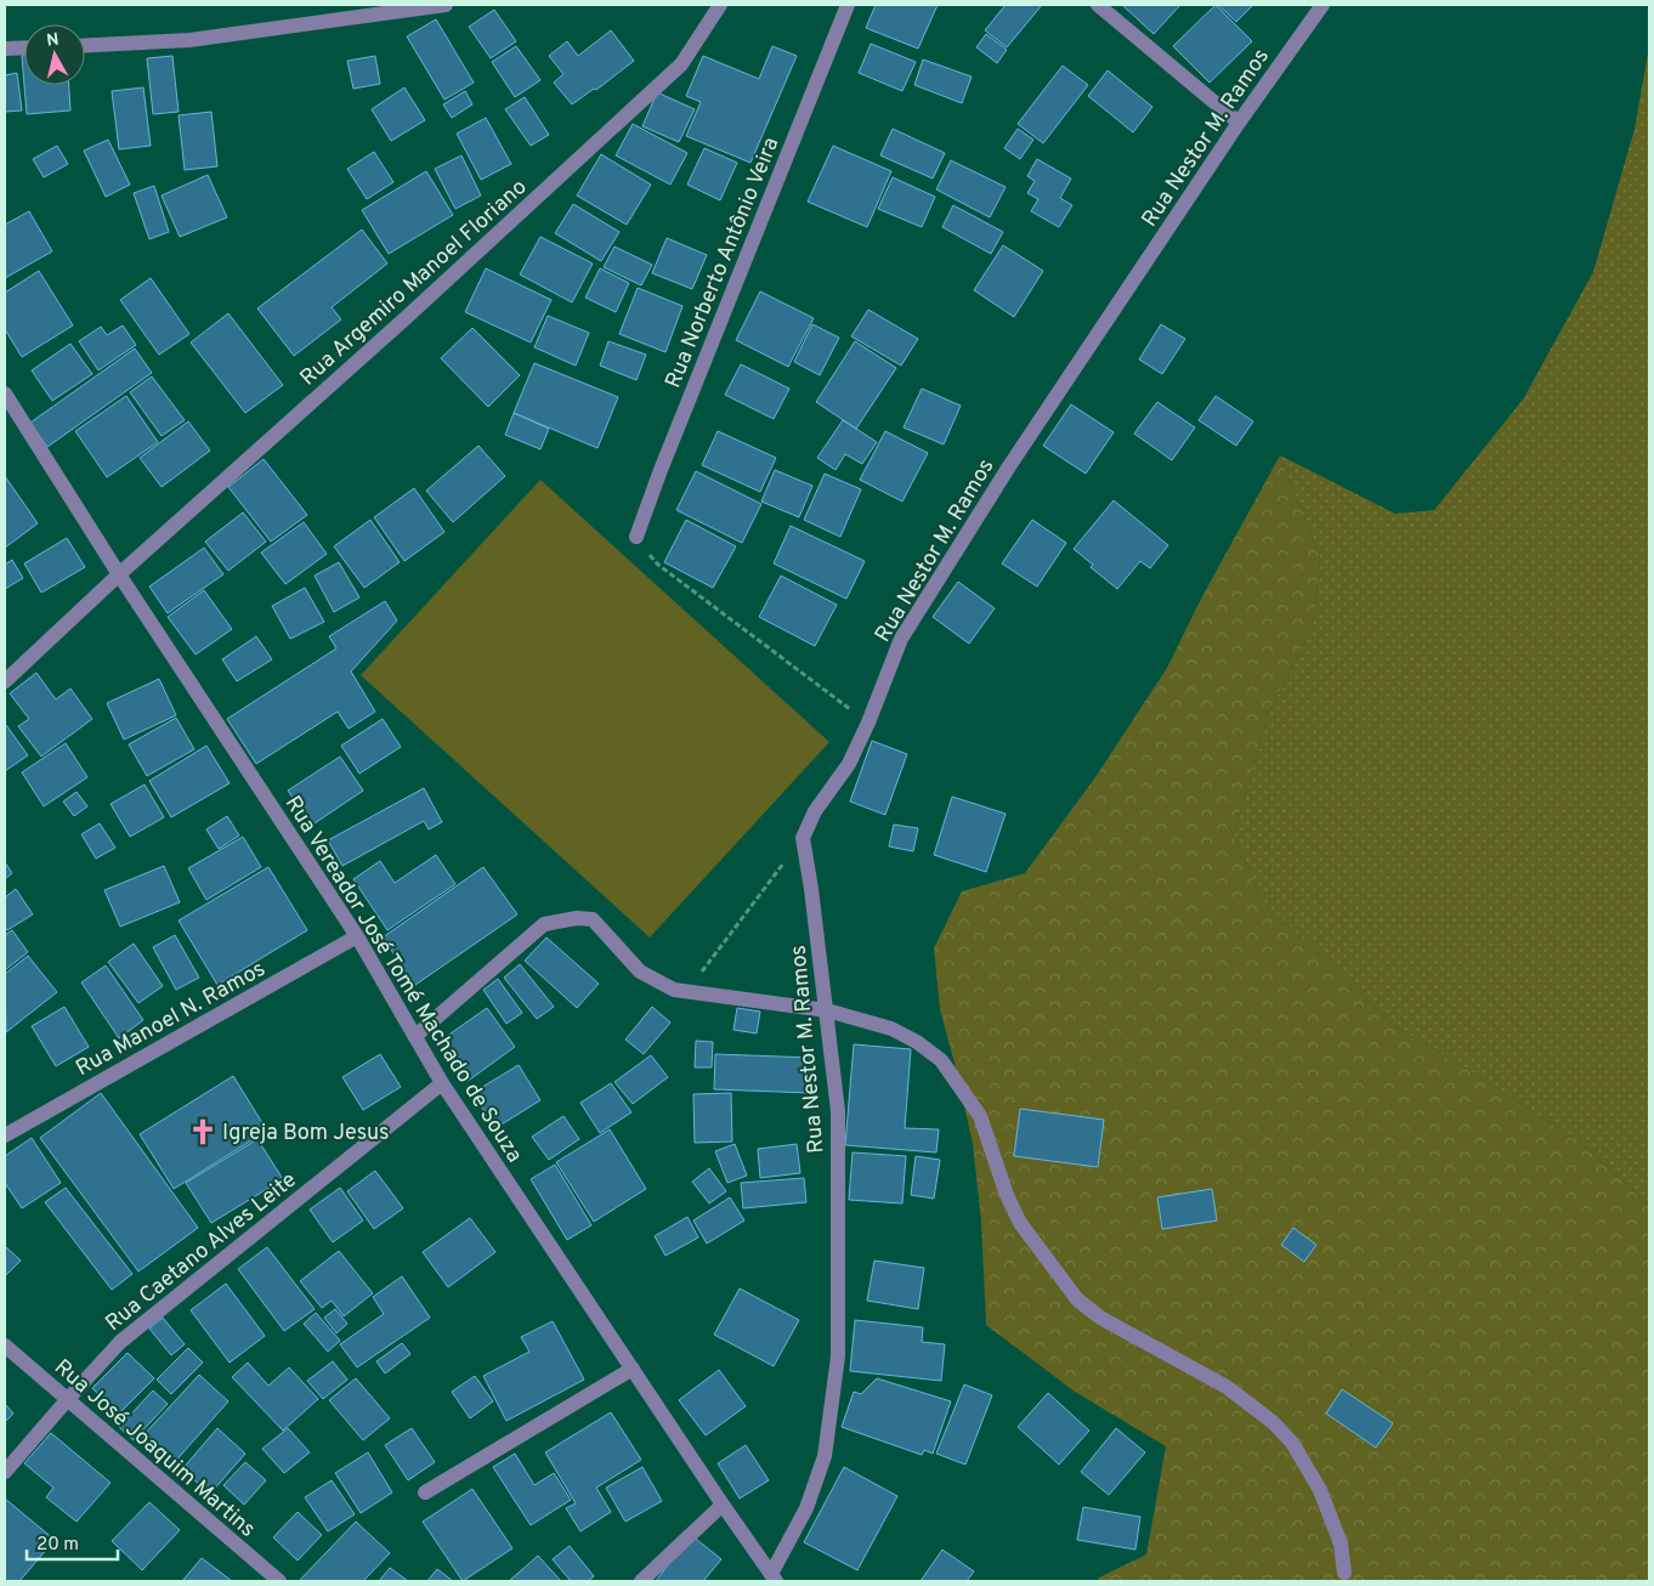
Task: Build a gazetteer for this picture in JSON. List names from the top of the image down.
{
  "streets": {
    "street": [
      "Rua Nestor M. Ramos",
      "Rua Norberto Antônio Veira",
      "Rua Argemiro Manoel Floriano",
      "Rua Vereador José Tomé Machado de Souza",
      "Rua Manoel N. Ramos",
      "Rua Caetano Alves Leite",
      "Rua José Joaquim Martins"
    ]
  },
  "crossings": [
    ["Rua Nestor M. Ramos", "Rua Vereador José Tomé Machado de Souza"],
    ["Rua Argemiro Manoel Floriano", "Rua Vereador José Tomé Machado de Souza"],
    ["Rua Vereador José Tomé Machado de Souza", "Rua Manoel N. Ramos"],
    ["Rua Vereador José Tomé Machado de Souza", "Rua Caetano Alves Leite"],
    ["Rua Caetano Alves Leite", "Rua José Joaquim Martins"]
  ],
  "places": {
    "church": ["Igreja Bom Jesus"]
  },
  "scale_bar": "20 m",
  "north": "top"
}
